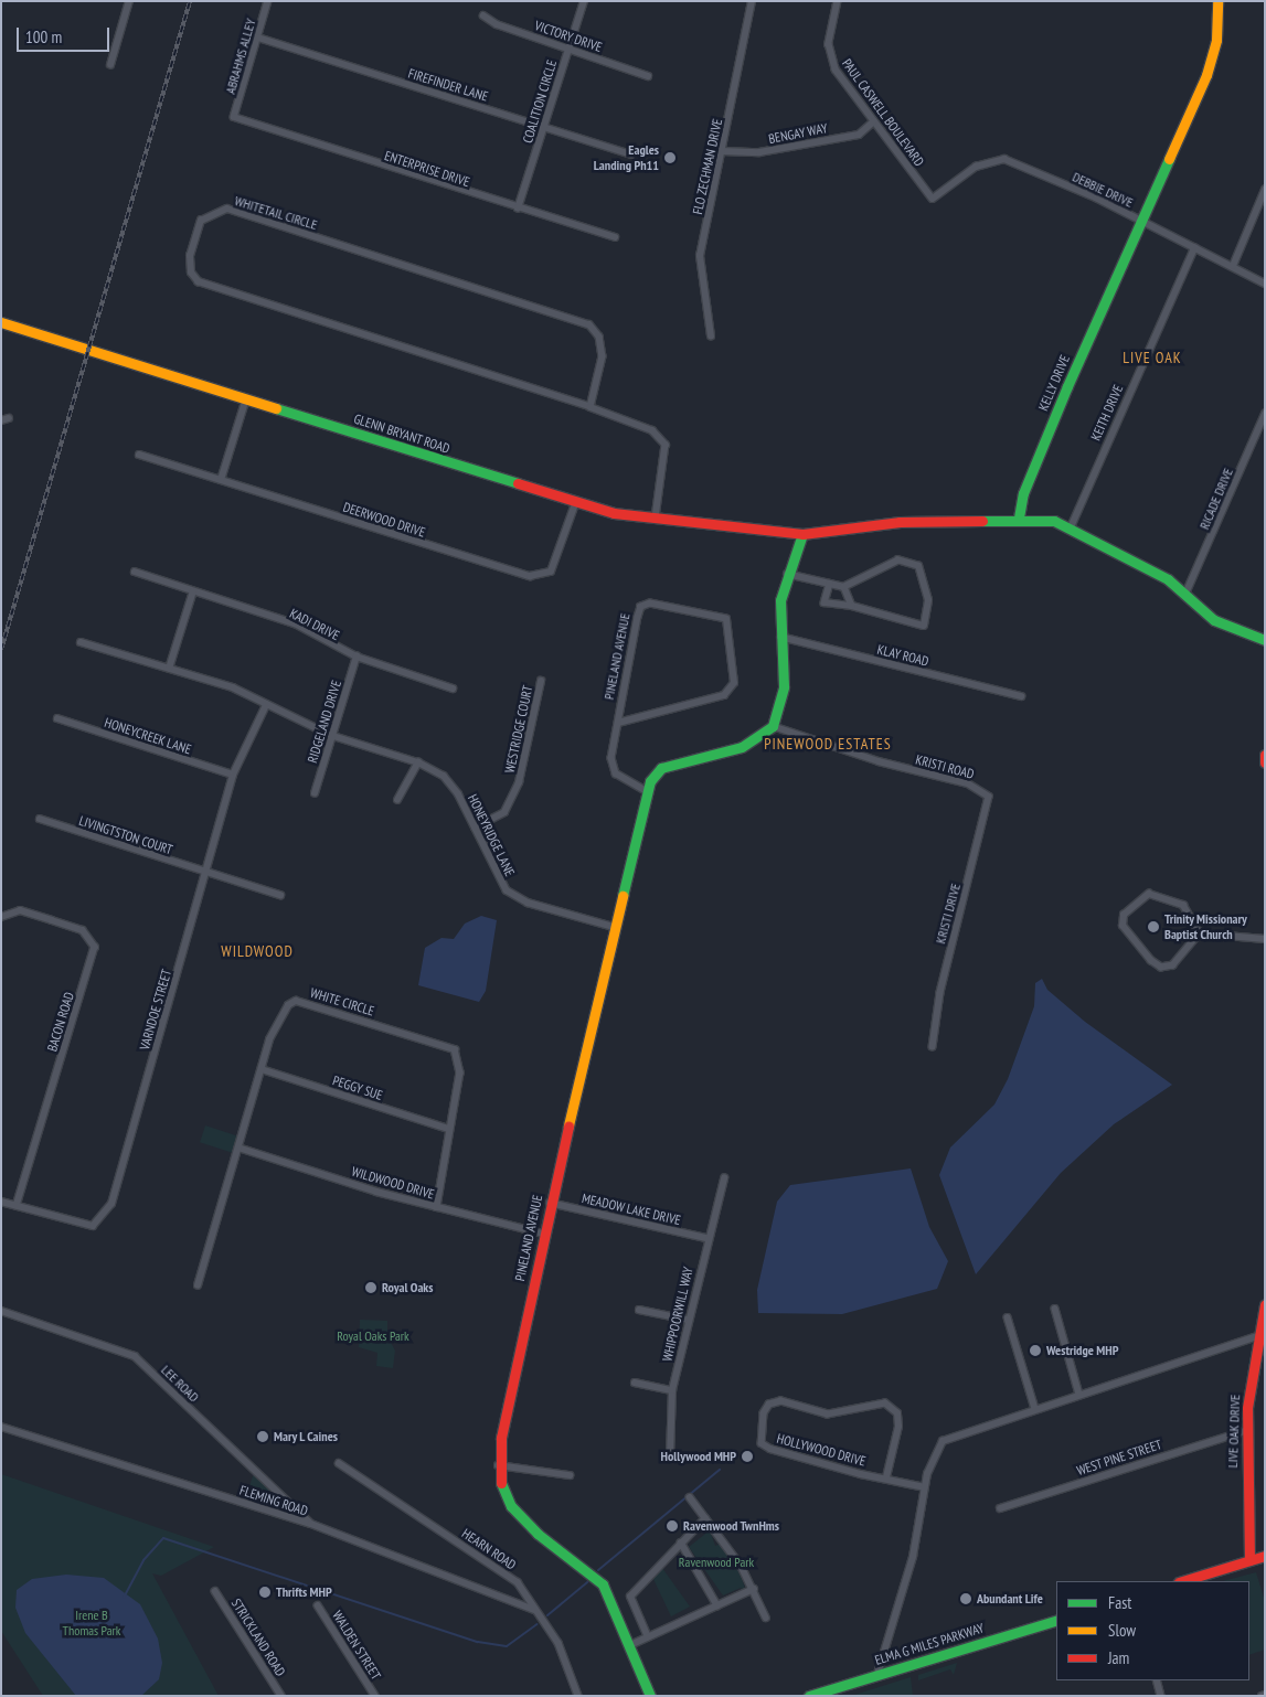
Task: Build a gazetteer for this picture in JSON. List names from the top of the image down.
{
  "streets": {
    "street": [
      "VICTORY DRIVE",
      "ABRAHMS ALLEY",
      "FIREFINDER LANE",
      "COALITION CIRCLE",
      "PAUL CASWELL BOULEVARD",
      "BENGAY WAY",
      "FLO ZECHMAN DRIVE",
      "ENTERPRISE DRIVE",
      "DEBBIE DRIVE",
      "WHITETAIL CIRCLE",
      "KELLY DRIVE",
      "KEITH DRIVE",
      "GLENN BRYANT ROAD",
      "RICADE DRIVE",
      "DEERWOOD DRIVE",
      "KADI DRIVE",
      "KLAY ROAD",
      "PINELAND AVENUE",
      "RIDGELAND DRIVE",
      "WESTRIDGE COURT",
      "HONEYCREEK LANE",
      "KRISTI ROAD",
      "LIVINGTSTON COURT",
      "HONEYRIDGE LANE",
      "KRISTI DRIVE",
      "WHITE CIRCLE",
      "VARNDOE STREET",
      "BACON ROAD",
      "PEGGY SUE",
      "WILDWOOD DRIVE",
      "MEADOW LAKE DRIVE",
      "WHIPPOORWILL WAY",
      "LEE ROAD",
      "LIVE OAK DRIVE",
      "HOLLYWOOD DRIVE",
      "WEST PINE STREET",
      "FLEMING ROAD",
      "HEARN ROAD",
      "STRICKLAND ROAD",
      "ELMA G MILES PARKWAY",
      "WALDEN STREET"
    ]
  },
  "crossings": [
    ["VICTORY DRIVE", "COALITION CIRCLE"],
    ["ABRAHMS ALLEY", "FIREFINDER LANE"],
    ["ABRAHMS ALLEY", "ENTERPRISE DRIVE"],
    ["FIREFINDER LANE", "COALITION CIRCLE"],
    ["COALITION CIRCLE", "ENTERPRISE DRIVE"],
    ["PAUL CASWELL BOULEVARD", "BENGAY WAY"],
    ["PAUL CASWELL BOULEVARD", "DEBBIE DRIVE"],
    ["BENGAY WAY", "FLO ZECHMAN DRIVE"],
    ["DEBBIE DRIVE", "KELLY DRIVE"],
    ["DEBBIE DRIVE", "KEITH DRIVE"],
    ["WHITETAIL CIRCLE", "GLENN BRYANT ROAD"],
    ["GLENN BRYANT ROAD", "DEERWOOD DRIVE"],
    ["KADI DRIVE", "RIDGELAND DRIVE"],
    ["PINELAND AVENUE", "KRISTI ROAD"],
    ["PINELAND AVENUE", "HONEYRIDGE LANE"],
    ["PINELAND AVENUE", "WILDWOOD DRIVE"],
    ["PINELAND AVENUE", "MEADOW LAKE DRIVE"],
    ["RIDGELAND DRIVE", "HONEYRIDGE LANE"],
    ["WESTRIDGE COURT", "HONEYRIDGE LANE"],
    ["HONEYCREEK LANE", "VARNDOE STREET"],
    ["KRISTI ROAD", "KRISTI DRIVE"],
    ["LIVINGTSTON COURT", "VARNDOE STREET"],
    ["WHITE CIRCLE", "PEGGY SUE"],
    ["WHITE CIRCLE", "WILDWOOD DRIVE"],
    ["VARNDOE STREET", "BACON ROAD"],
    ["MEADOW LAKE DRIVE", "WHIPPOORWILL WAY"],
    ["LEE ROAD", "FLEMING ROAD"],
    ["LIVE OAK DRIVE", "WEST PINE STREET"],
    ["FLEMING ROAD", "HEARN ROAD"]
  ],
  "districts": ["LIVE OAK", "PINEWOOD ESTATES", "WILDWOOD"],
  "parks": ["Royal Oaks Park", "Ravenwood Park", "Irene B Thomas Park"],
  "places": [
    "Eagles Landing Ph11",
    "Trinity Missionary Baptist Church",
    "Royal Oaks",
    "Westridge MHP",
    "Mary L Caines",
    "Hollywood MHP",
    "Ravenwood TwnHms",
    "Thrifts MHP",
    "Abundant Life"
  ],
  "legend": ["Fast", "Slow", "Jam"],
  "scale_bar": "100 m"
}
